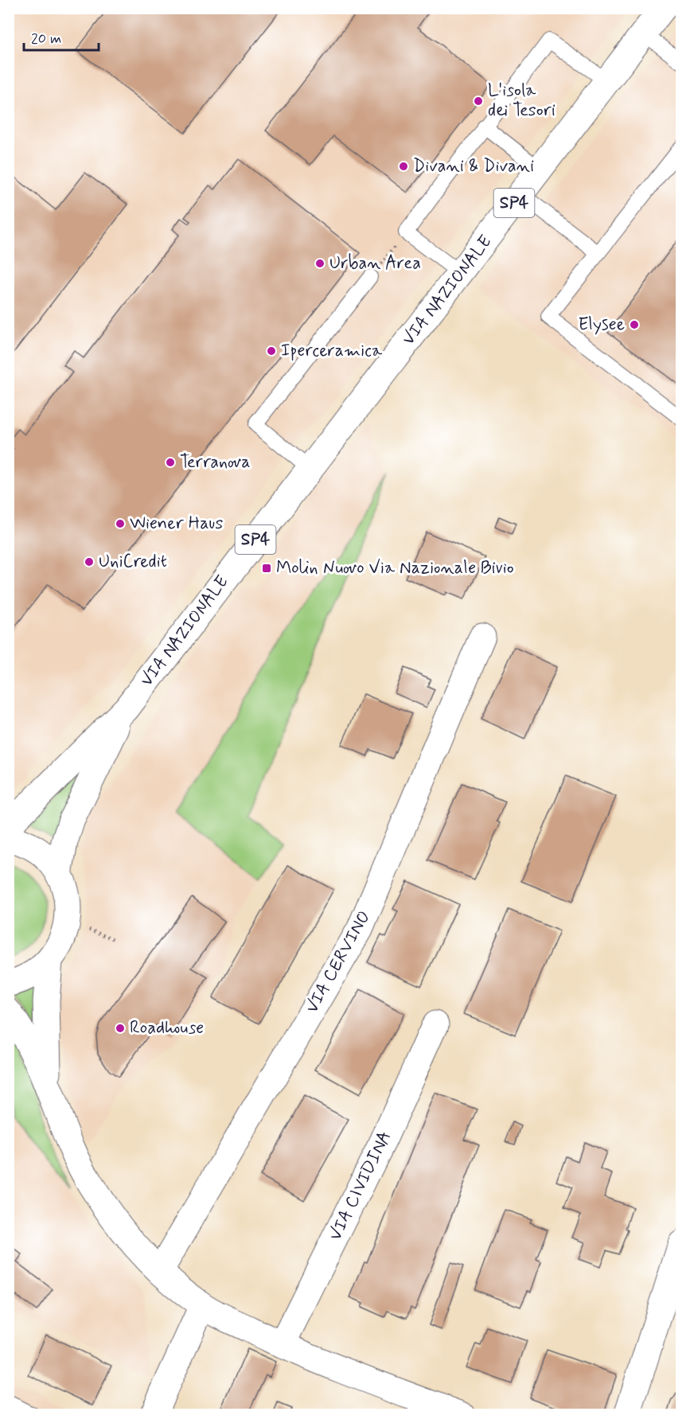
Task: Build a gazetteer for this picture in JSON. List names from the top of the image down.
{
  "streets": {
    "street": [
      "SP4",
      "VIA NAZIONALE",
      "VIA CERVINO",
      "VIA CIVIDINA"
    ]
  },
  "places": {
    "other": [
      "L'isola dei Tesori",
      "Divani & Divani",
      "Urban Area",
      "Elysee",
      "Iperceramica",
      "Terranova",
      "Wiener Haus",
      "UniCredit",
      "Roadhouse"
    ],
    "transit": ["Molin Nuovo Via Nazionale Bivio"]
  },
  "scale_bar": "20 m"
}
